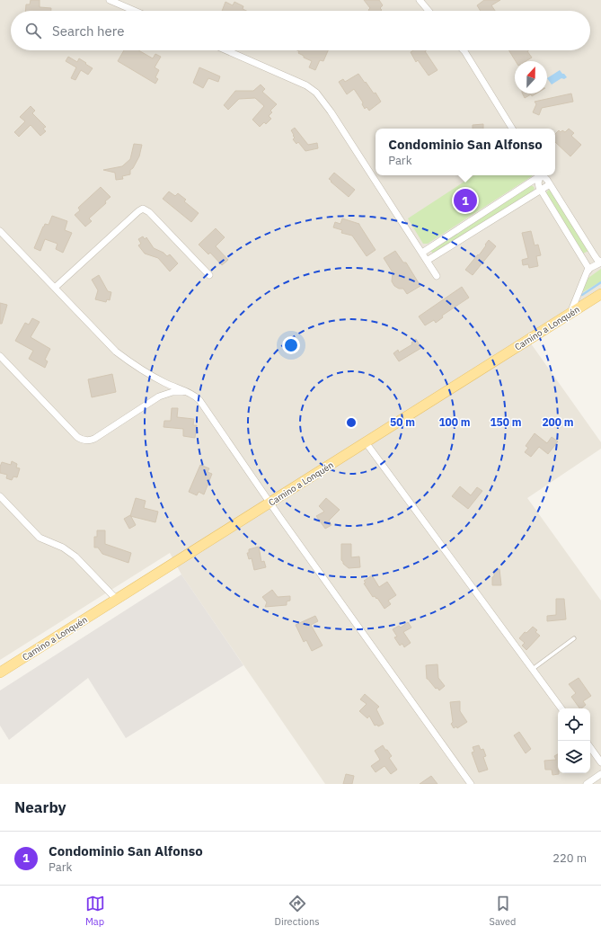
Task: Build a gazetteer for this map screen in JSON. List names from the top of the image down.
{
  "streets": {
    "main road": ["Camino a Lonquén"]
  },
  "north": "top",
  "page": {
    "search": "Search here",
    "popup": ["Condominio San Alfonso", "Park"],
    "pins": "1",
    "heading": "Nearby",
    "list": [
      {
        "mark": "1",
        "name": "Condominio San Alfonso",
        "note": "Park",
        "value": "220 m"
      }
    ],
    "nav": ["Map", "Directions", "Saved"]
  },
  "rings": [
    "50 m",
    "100 m",
    "150 m",
    "200 m"
  ]
}
